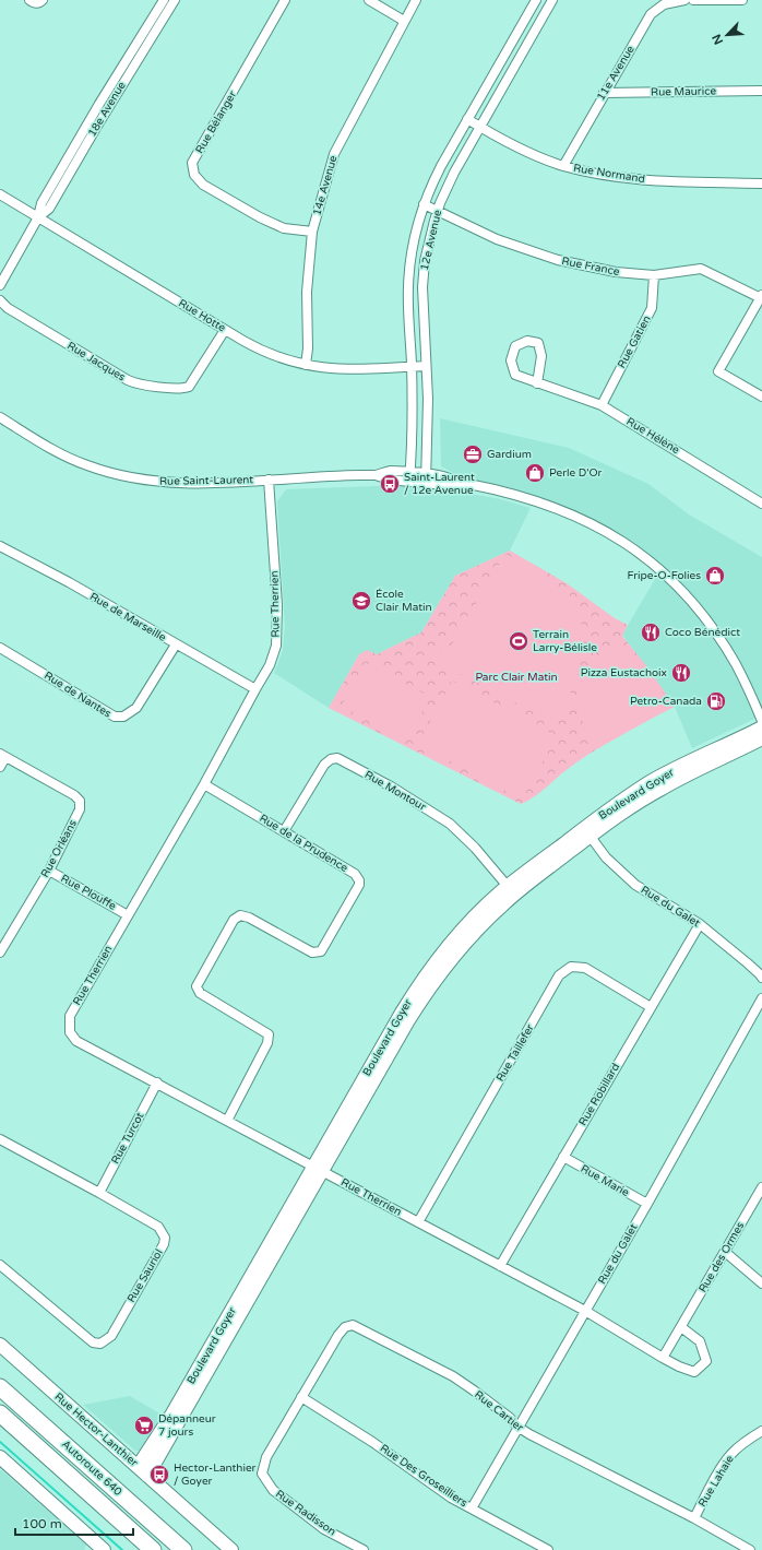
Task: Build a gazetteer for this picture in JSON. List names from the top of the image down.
{
  "streets": {
    "highway": ["Autoroute 640"],
    "street": [
      "11e Avenue",
      "Rue Maurice",
      "18e Avenue",
      "Rue Bélanger",
      "Rue Normand",
      "14e Avenue",
      "12e Avenue",
      "Rue France",
      "Rue Hotte",
      "Rue Gatien",
      "Rue Jacques",
      "Rue Hélène",
      "Rue Saint-Laurent",
      "Rue Therrien",
      "Rue de Marseille",
      "Rue de Nantes",
      "Rue Montour",
      "Boulevard Goyer",
      "Rue de la Prudence",
      "Rue Orléans",
      "Rue Plouffe",
      "Rue du Galet",
      "Rue Taillefer",
      "Rue Robillard",
      "Rue Turcot",
      "Rue Marie",
      "Rue des Ormes",
      "Rue Sauriol",
      "Rue Cartier",
      "Rue Hector-Lanthier",
      "Rue Des Groseilliers",
      "Rue Lahaie",
      "Rue Radisson"
    ]
  },
  "crossings": [
    ["11e Avenue", "Rue Maurice"],
    ["11e Avenue", "Rue Normand"],
    ["18e Avenue", "Rue Hotte"],
    ["Rue Bélanger", "14e Avenue"],
    ["Rue Normand", "12e Avenue"],
    ["14e Avenue", "Rue Hotte"],
    ["12e Avenue", "Rue France"],
    ["12e Avenue", "Rue Hotte"],
    ["12e Avenue", "Rue Saint-Laurent"],
    ["Rue France", "Rue Gatien"],
    ["Rue Hotte", "Rue Jacques"],
    ["Rue Gatien", "Rue Hélène"],
    ["Rue Saint-Laurent", "Rue Therrien"],
    ["Rue Therrien", "Rue de Marseille"],
    ["Rue Therrien", "Boulevard Goyer"],
    ["Rue Therrien", "Rue de la Prudence"],
    ["Rue Therrien", "Rue Plouffe"],
    ["Rue Therrien", "Rue du Galet"],
    ["Rue Therrien", "Rue Taillefer"],
    ["Rue Therrien", "Rue Robillard"],
    ["Rue Therrien", "Rue Turcot"],
    ["Rue de Marseille", "Rue de Nantes"],
    ["Rue Montour", "Boulevard Goyer"],
    ["Rue Montour", "Rue de la Prudence"],
    ["Boulevard Goyer", "Rue du Galet"],
    ["Boulevard Goyer", "Rue Hector-Lanthier"],
    ["Rue Orléans", "Rue Plouffe"],
    ["Rue du Galet", "Rue Robillard"],
    ["Rue du Galet", "Rue Marie"],
    ["Rue du Galet", "Rue Cartier"],
    ["Rue du Galet", "Rue Des Groseilliers"],
    ["Rue Taillefer", "Rue Robillard"],
    ["Rue Robillard", "Rue Marie"],
    ["Rue Turcot", "Rue Sauriol"],
    ["Rue Cartier", "Rue Des Groseilliers"],
    ["Rue Cartier", "Rue Lahaie"],
    ["Rue Cartier", "Rue Radisson"],
    ["Rue Des Groseilliers", "Rue Radisson"]
  ],
  "parks": ["Parc Clair Matin"],
  "places": {
    "office": ["Gardium"],
    "shop": ["Perle D'Or", "Fripe-O-Folies"],
    "bus stop": ["Saint-Laurent / 12e Avenue", "Hector-Lanthier / Goyer"],
    "school or university": ["École Clair Matin"],
    "restaurant": ["Coco Bénédict", "Pizza Eustachoix"],
    "sports": ["Terrain Larry-Bélisle"],
    "fuel station": ["Petro-Canada"],
    "supermarket": ["Dépanneur 7 jours"]
  },
  "scale_bar": "100 m",
  "north": "bottom left"
}
